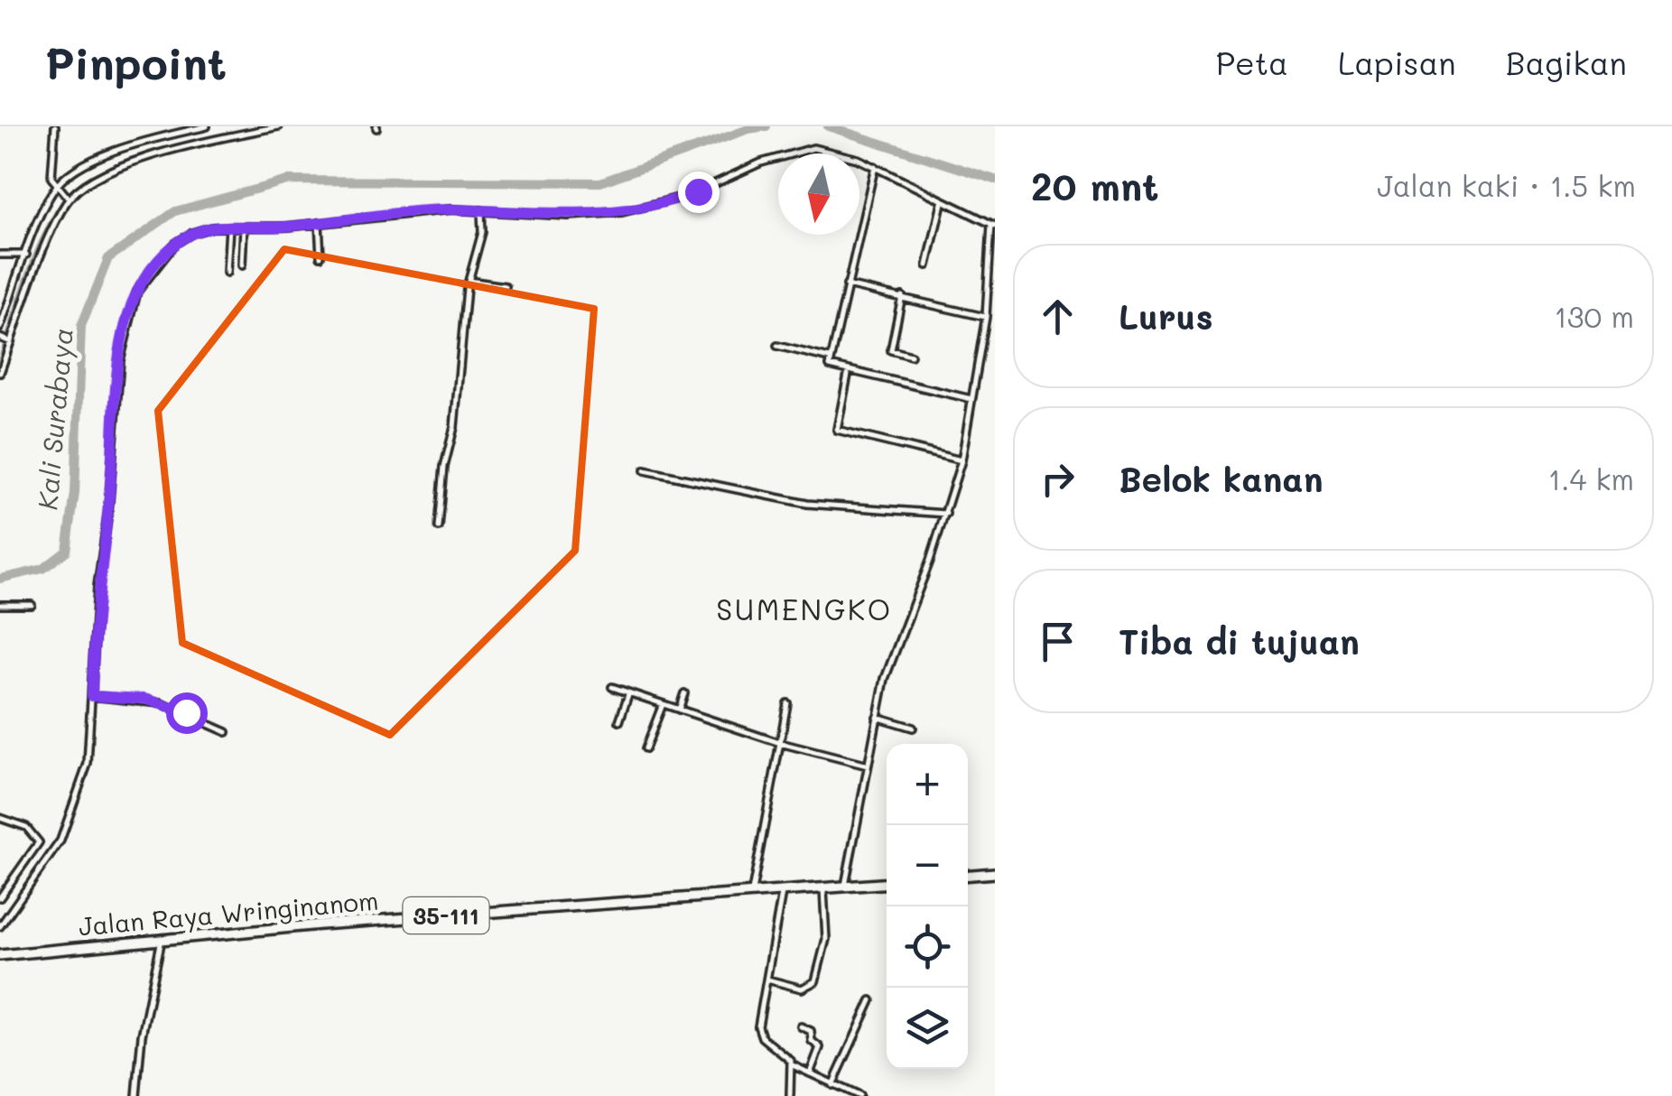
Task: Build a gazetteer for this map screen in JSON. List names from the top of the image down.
{
  "streets": {
    "main road": ["Jalan Raya Wringinanom", "35-111"]
  },
  "districts": ["SUMENGKO"],
  "water": ["Kali Surabaya"],
  "north": "bottom",
  "page": {
    "header": "Pinpoint",
    "nav": ["Peta", "Lapisan", "Bagikan"],
    "heading": ["20 mnt", "Jalan kaki · 1.5 km"],
    "list": [
      ["Lurus", "130 m"],
      ["Belok kanan", "1.4 km"],
      "Tiba di tujuan"
    ],
    "map_buttons": ["+", "−"]
  }
}
